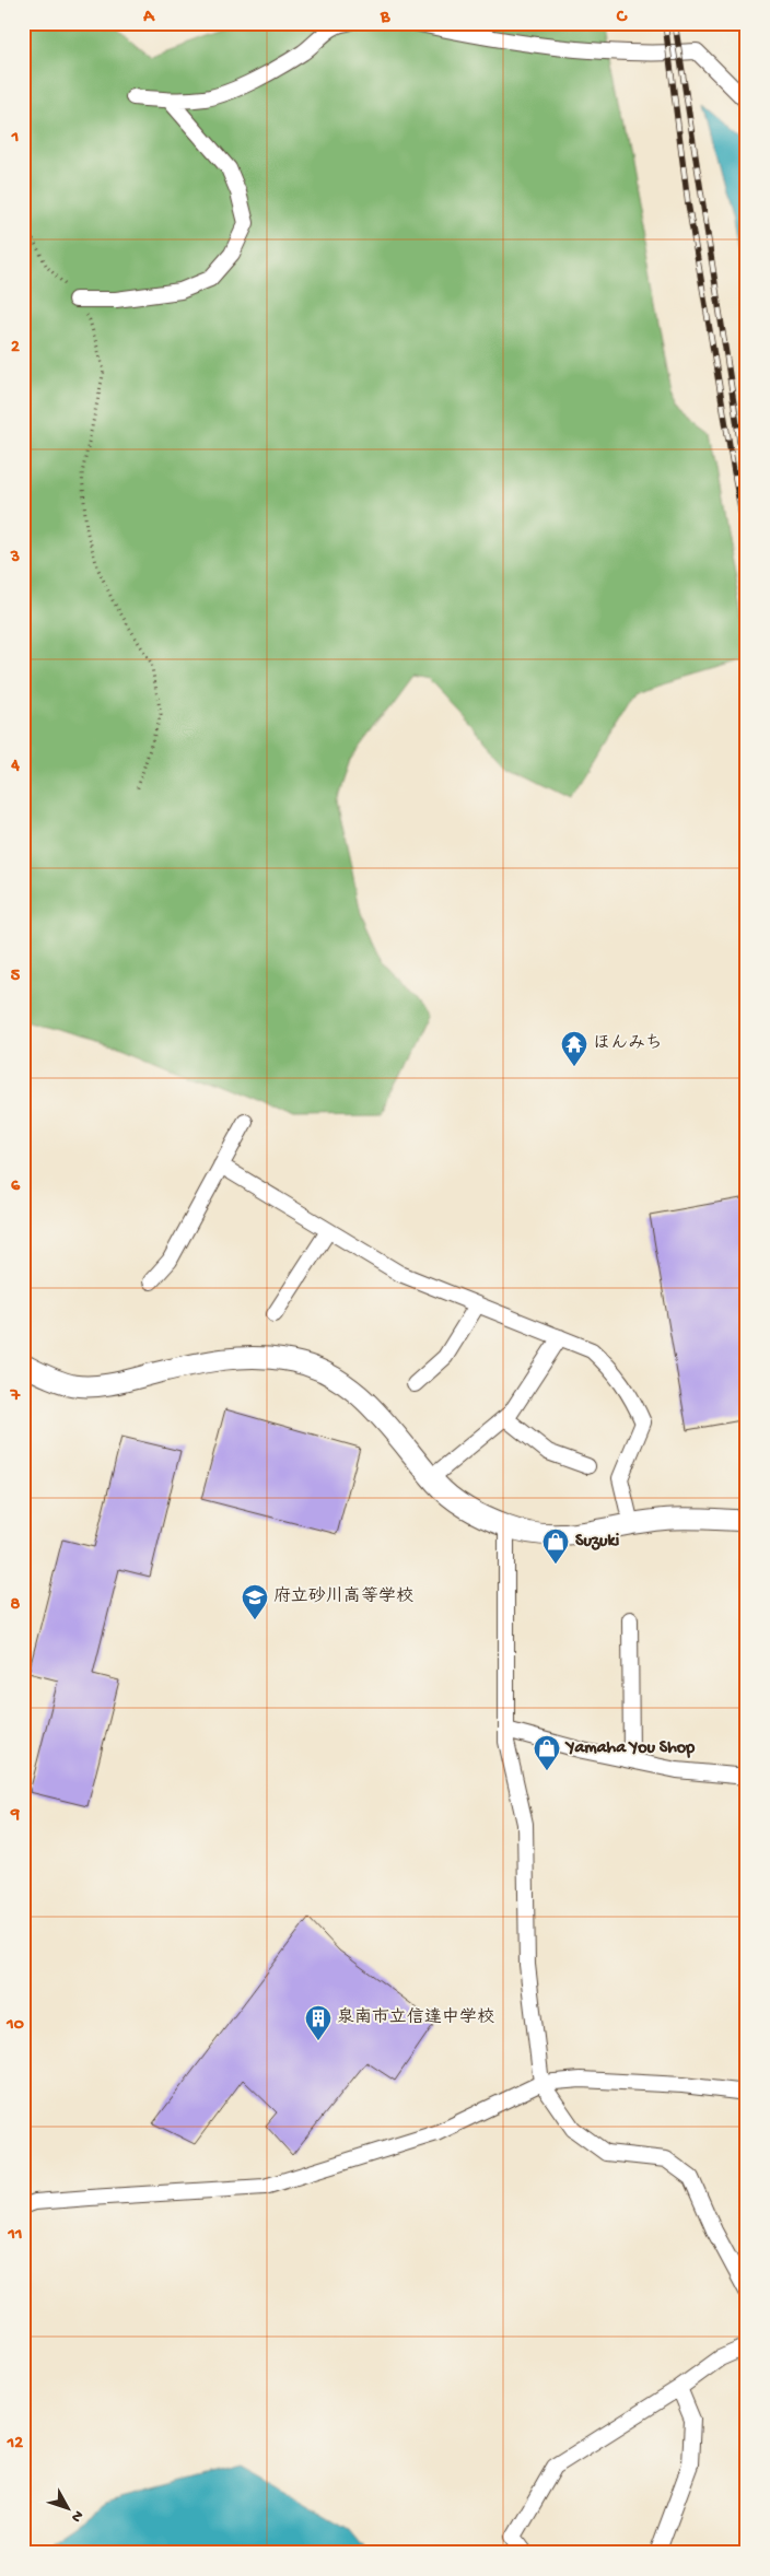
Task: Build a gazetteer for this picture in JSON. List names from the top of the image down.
{
  "places": {
    "temple": ["ほんみち"],
    "shop": ["Suzuki", "Yamaha You Shop"],
    "school or university": ["府立砂川高等学校"],
    "building": ["泉南市立信達中学校"]
  },
  "north": "bottom right",
  "grid": {
    "columns": ["A", "B", "C"],
    "rows": [
      "1",
      "2",
      "3",
      "4",
      "5",
      "6",
      "7",
      "8",
      "9",
      "10",
      "11",
      "12"
    ]
  }
}
